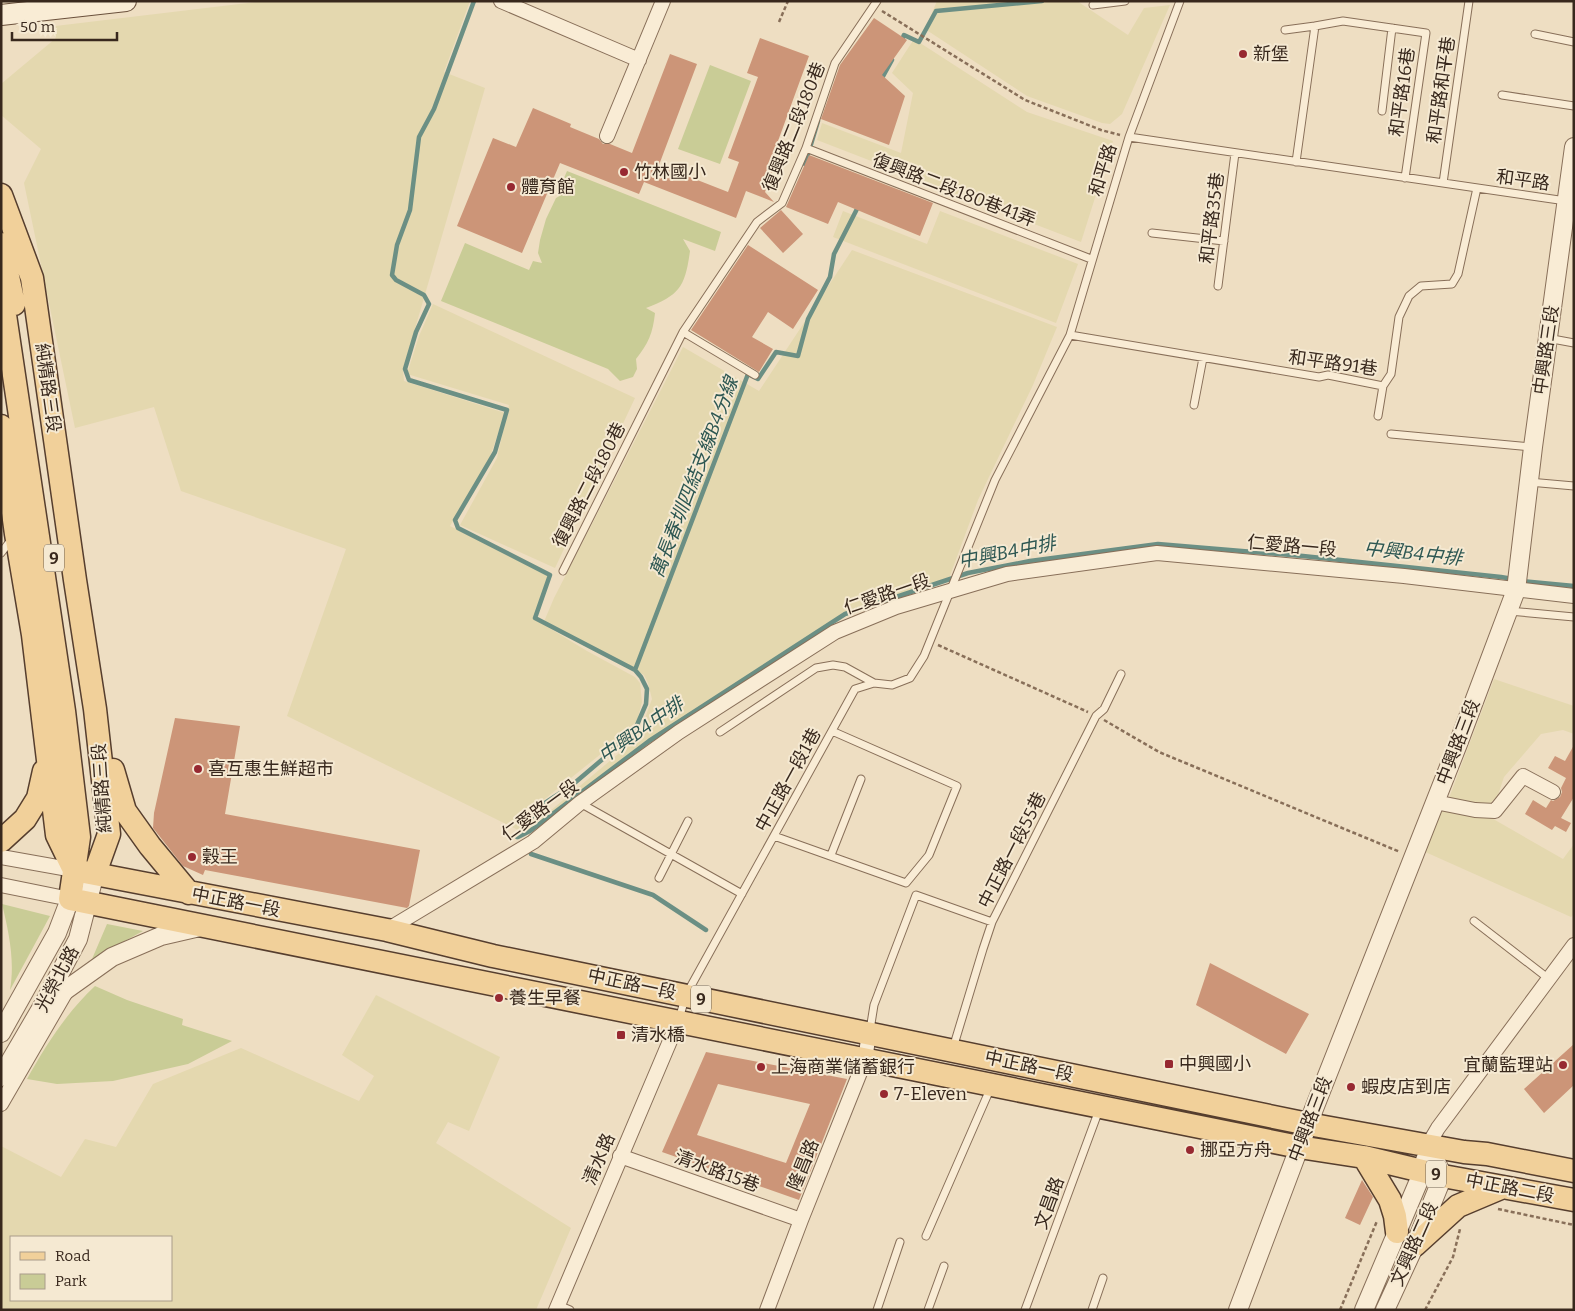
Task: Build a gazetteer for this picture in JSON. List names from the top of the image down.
{
  "streets": {
    "main road": [
      "純精路三段",
      "9",
      "中正路一段",
      "中正路二段"
    ],
    "street": [
      "中興路三段",
      "仁愛路一段",
      "光榮北路",
      "清水路",
      "隆昌路",
      "清水路15巷",
      "文興路二段"
    ],
    "lane": [
      "和平路和平巷",
      "和平路16巷",
      "復興路二段180巷",
      "和平路",
      "復興路二段180巷41弄",
      "和平路35巷",
      "和平路91巷",
      "中正路一段1巷",
      "中正路一段55巷",
      "文昌路"
    ]
  },
  "crossings": [
    ["和平路和平巷", "和平路"],
    ["和平路16巷", "和平路"],
    ["復興路二段180巷", "復興路二段180巷41弄"],
    ["和平路", "復興路二段180巷41弄"],
    ["和平路", "和平路35巷"],
    ["和平路", "中興路三段"],
    ["和平路", "和平路91巷"],
    ["和平路", "仁愛路一段"],
    ["和平路", "中正路一段1巷"],
    ["中興路三段", "仁愛路一段"],
    ["中興路三段", "中正路一段"],
    ["中興路三段", "中正路二段"],
    ["純精路三段", "中正路一段"],
    ["純精路三段", "光榮北路"],
    ["仁愛路一段", "中正路一段1巷"],
    ["仁愛路一段", "中正路一段"],
    ["中正路一段1巷", "中正路一段"],
    ["中正路一段1巷", "清水路"],
    ["中正路一段55巷", "中正路一段"],
    ["中正路一段", "光榮北路"],
    ["中正路一段", "清水路"],
    ["中正路一段", "隆昌路"],
    ["中正路一段", "中正路二段"],
    ["中正路一段", "文昌路"],
    ["清水路", "清水路15巷"],
    ["隆昌路", "清水路15巷"],
    ["中正路二段", "文興路二段"]
  ],
  "water": ["萬長春圳四結支線B4分線", "中興B4中排"],
  "places": {
    "other": [
      "新堡",
      "竹林國小",
      "體育館",
      "喜互惠生鮮超市",
      "穀王",
      "養生早餐",
      "宜蘭監理站",
      "上海商業儲蓄銀行",
      "蝦皮店到店",
      "7-Eleven",
      "挪亞方舟"
    ],
    "transit": ["清水橋", "中興國小"]
  },
  "legend": ["Road", "Park"],
  "scale_bar": "50 m"
}
